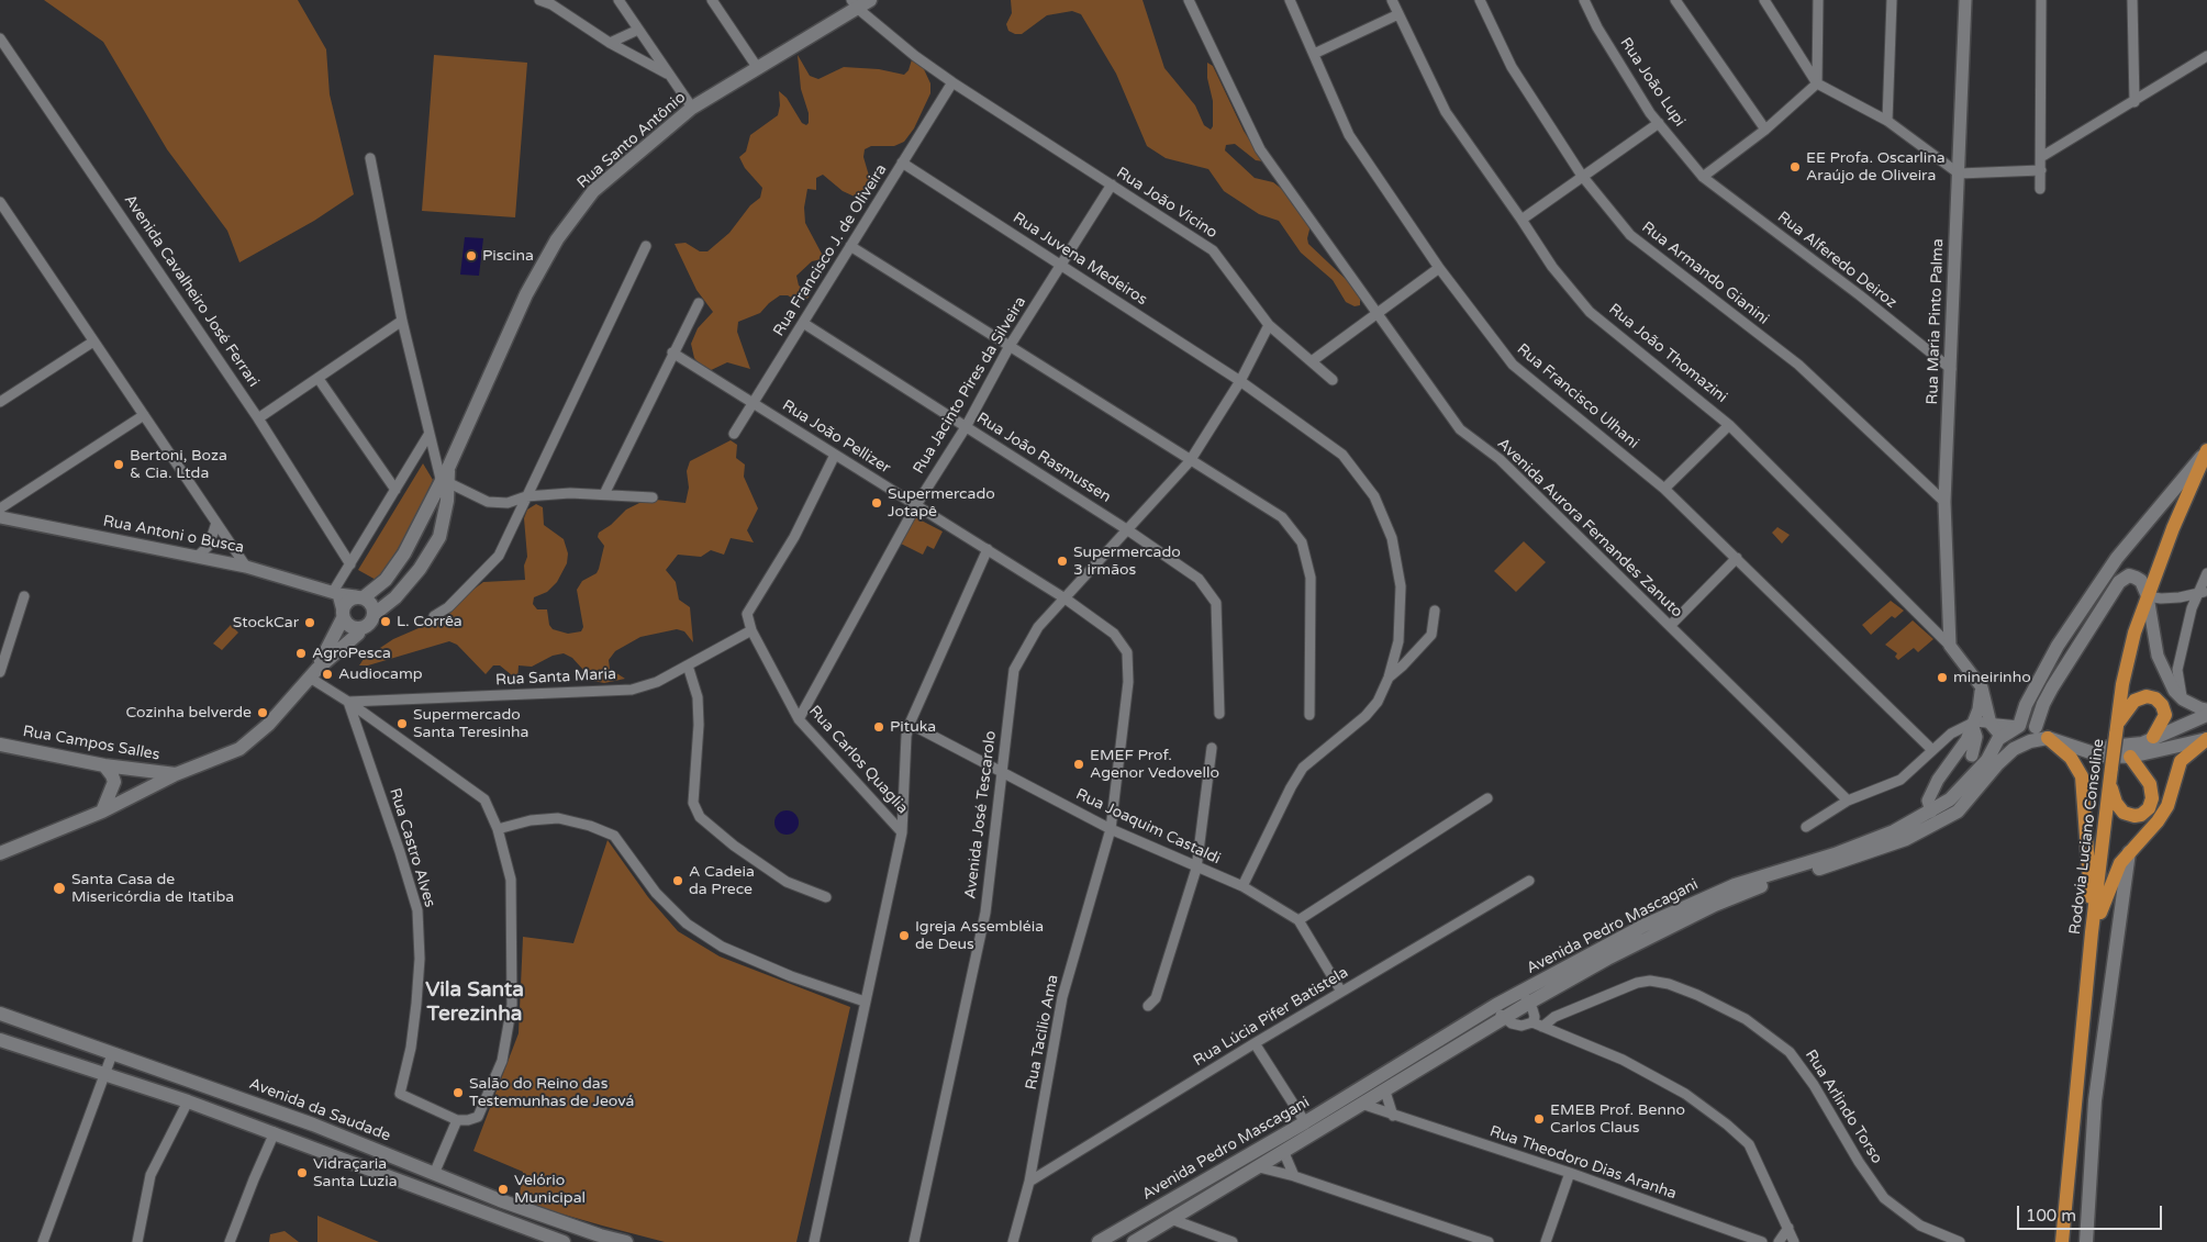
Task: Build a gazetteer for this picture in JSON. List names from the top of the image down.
{
  "streets": {
    "main road": [
      "Rua Santo Antônio",
      "Rua Campos Salles",
      "Rodovia Luciano Consoline",
      "Avenida Pedro Mascagani",
      "Avenida da Saudade"
    ],
    "street": [
      "Rua João Lupi",
      "Rua João Vicino",
      "Rua Francisco J. de Oliveira",
      "Rua Juvena Medeiros",
      "Rua Alferedo Deiroz",
      "Rua Armando Gianini",
      "Avenida Cavalheiro José Ferrari",
      "Rua Maria Pinto Palma",
      "Rua João Thomazini",
      "Rua Jacinto Pires da Silveira",
      "Rua Francisco Ulhani",
      "Rua João Pellizer",
      "Rua João Rasmussen",
      "Avenida Aurora Fernandes Zanuto",
      "Rua Antoni o Busca",
      "Rua Santa Maria",
      "Rua Carlos Quaglia",
      "Avenida José Tescarolo",
      "Rua Joaquim Castaldi",
      "Rua Castro Alves",
      "Rua Lúcia Pifer Batistela",
      "Rua Tacilio Ama",
      "Rua Arlindo Torso",
      "Rua Theodoro Dias Aranha"
    ]
  },
  "crossings": [
    ["Rua João Lupi", "Rua Alferedo Deiroz"],
    ["Rua Santo Antônio", "Rua João Vicino"],
    ["Rua Santo Antônio", "Rua Antoni o Busca"],
    ["Rua Santo Antônio", "Rua Campos Salles"],
    ["Rua João Vicino", "Rua Francisco J. de Oliveira"],
    ["Rua João Vicino", "Rua Jacinto Pires da Silveira"],
    ["Rua Francisco J. de Oliveira", "Rua Juvena Medeiros"],
    ["Rua Francisco J. de Oliveira", "Rua João Pellizer"],
    ["Rua Francisco J. de Oliveira", "Rua João Rasmussen"],
    ["Rua Juvena Medeiros", "Rua Jacinto Pires da Silveira"],
    ["Rua Alferedo Deiroz", "Rua Maria Pinto Palma"],
    ["Rua Armando Gianini", "Rua Maria Pinto Palma"],
    ["Rua Maria Pinto Palma", "Rua João Thomazini"],
    ["Rua Jacinto Pires da Silveira", "Rua João Pellizer"],
    ["Rua Jacinto Pires da Silveira", "Rua João Rasmussen"],
    ["Rua Jacinto Pires da Silveira", "Rua Carlos Quaglia"],
    ["Rua João Pellizer", "Avenida José Tescarolo"],
    ["Rua João Pellizer", "Rua Tacilio Ama"],
    ["Rua Santa Maria", "Rua Carlos Quaglia"],
    ["Rua Santa Maria", "Rua Castro Alves"],
    ["Avenida José Tescarolo", "Rua Joaquim Castaldi"],
    ["Avenida José Tescarolo", "Rua Tacilio Ama"],
    ["Rua Joaquim Castaldi", "Rua Lúcia Pifer Batistela"],
    ["Rua Joaquim Castaldi", "Rua Tacilio Ama"],
    ["Avenida Pedro Mascagani", "Rua Theodoro Dias Aranha"],
    ["Rua Lúcia Pifer Batistela", "Rua Tacilio Ama"]
  ],
  "districts": ["Vila Santa Terezinha"],
  "places": [
    "EE Profa. Oscarlina Araújo de Oliveira",
    "Piscina",
    "Bertoni, Boza & Cia. Ltda",
    "Supermercado Jotapê",
    "Supermercado 3 irmãos",
    "L. Corrêa",
    "StockCar",
    "AgroPesca",
    "Audiocamp",
    "mineirinho",
    "Cozinha belverde",
    "Supermercado Santa Teresinha",
    "Pituka",
    "EMEF Prof. Agenor Vedovello",
    "A Cadeia da Prece",
    "Santa Casa de Misericórdia de Itatiba",
    "Igreja Assembléia de Deus",
    "Salão do Reino das Testemunhas de Jeová",
    "EMEB Prof. Benno Carlos Claus",
    "Vidraçaria Santa Luzia",
    "Velório Municipal"
  ],
  "scale_bar": "100 m"
}
